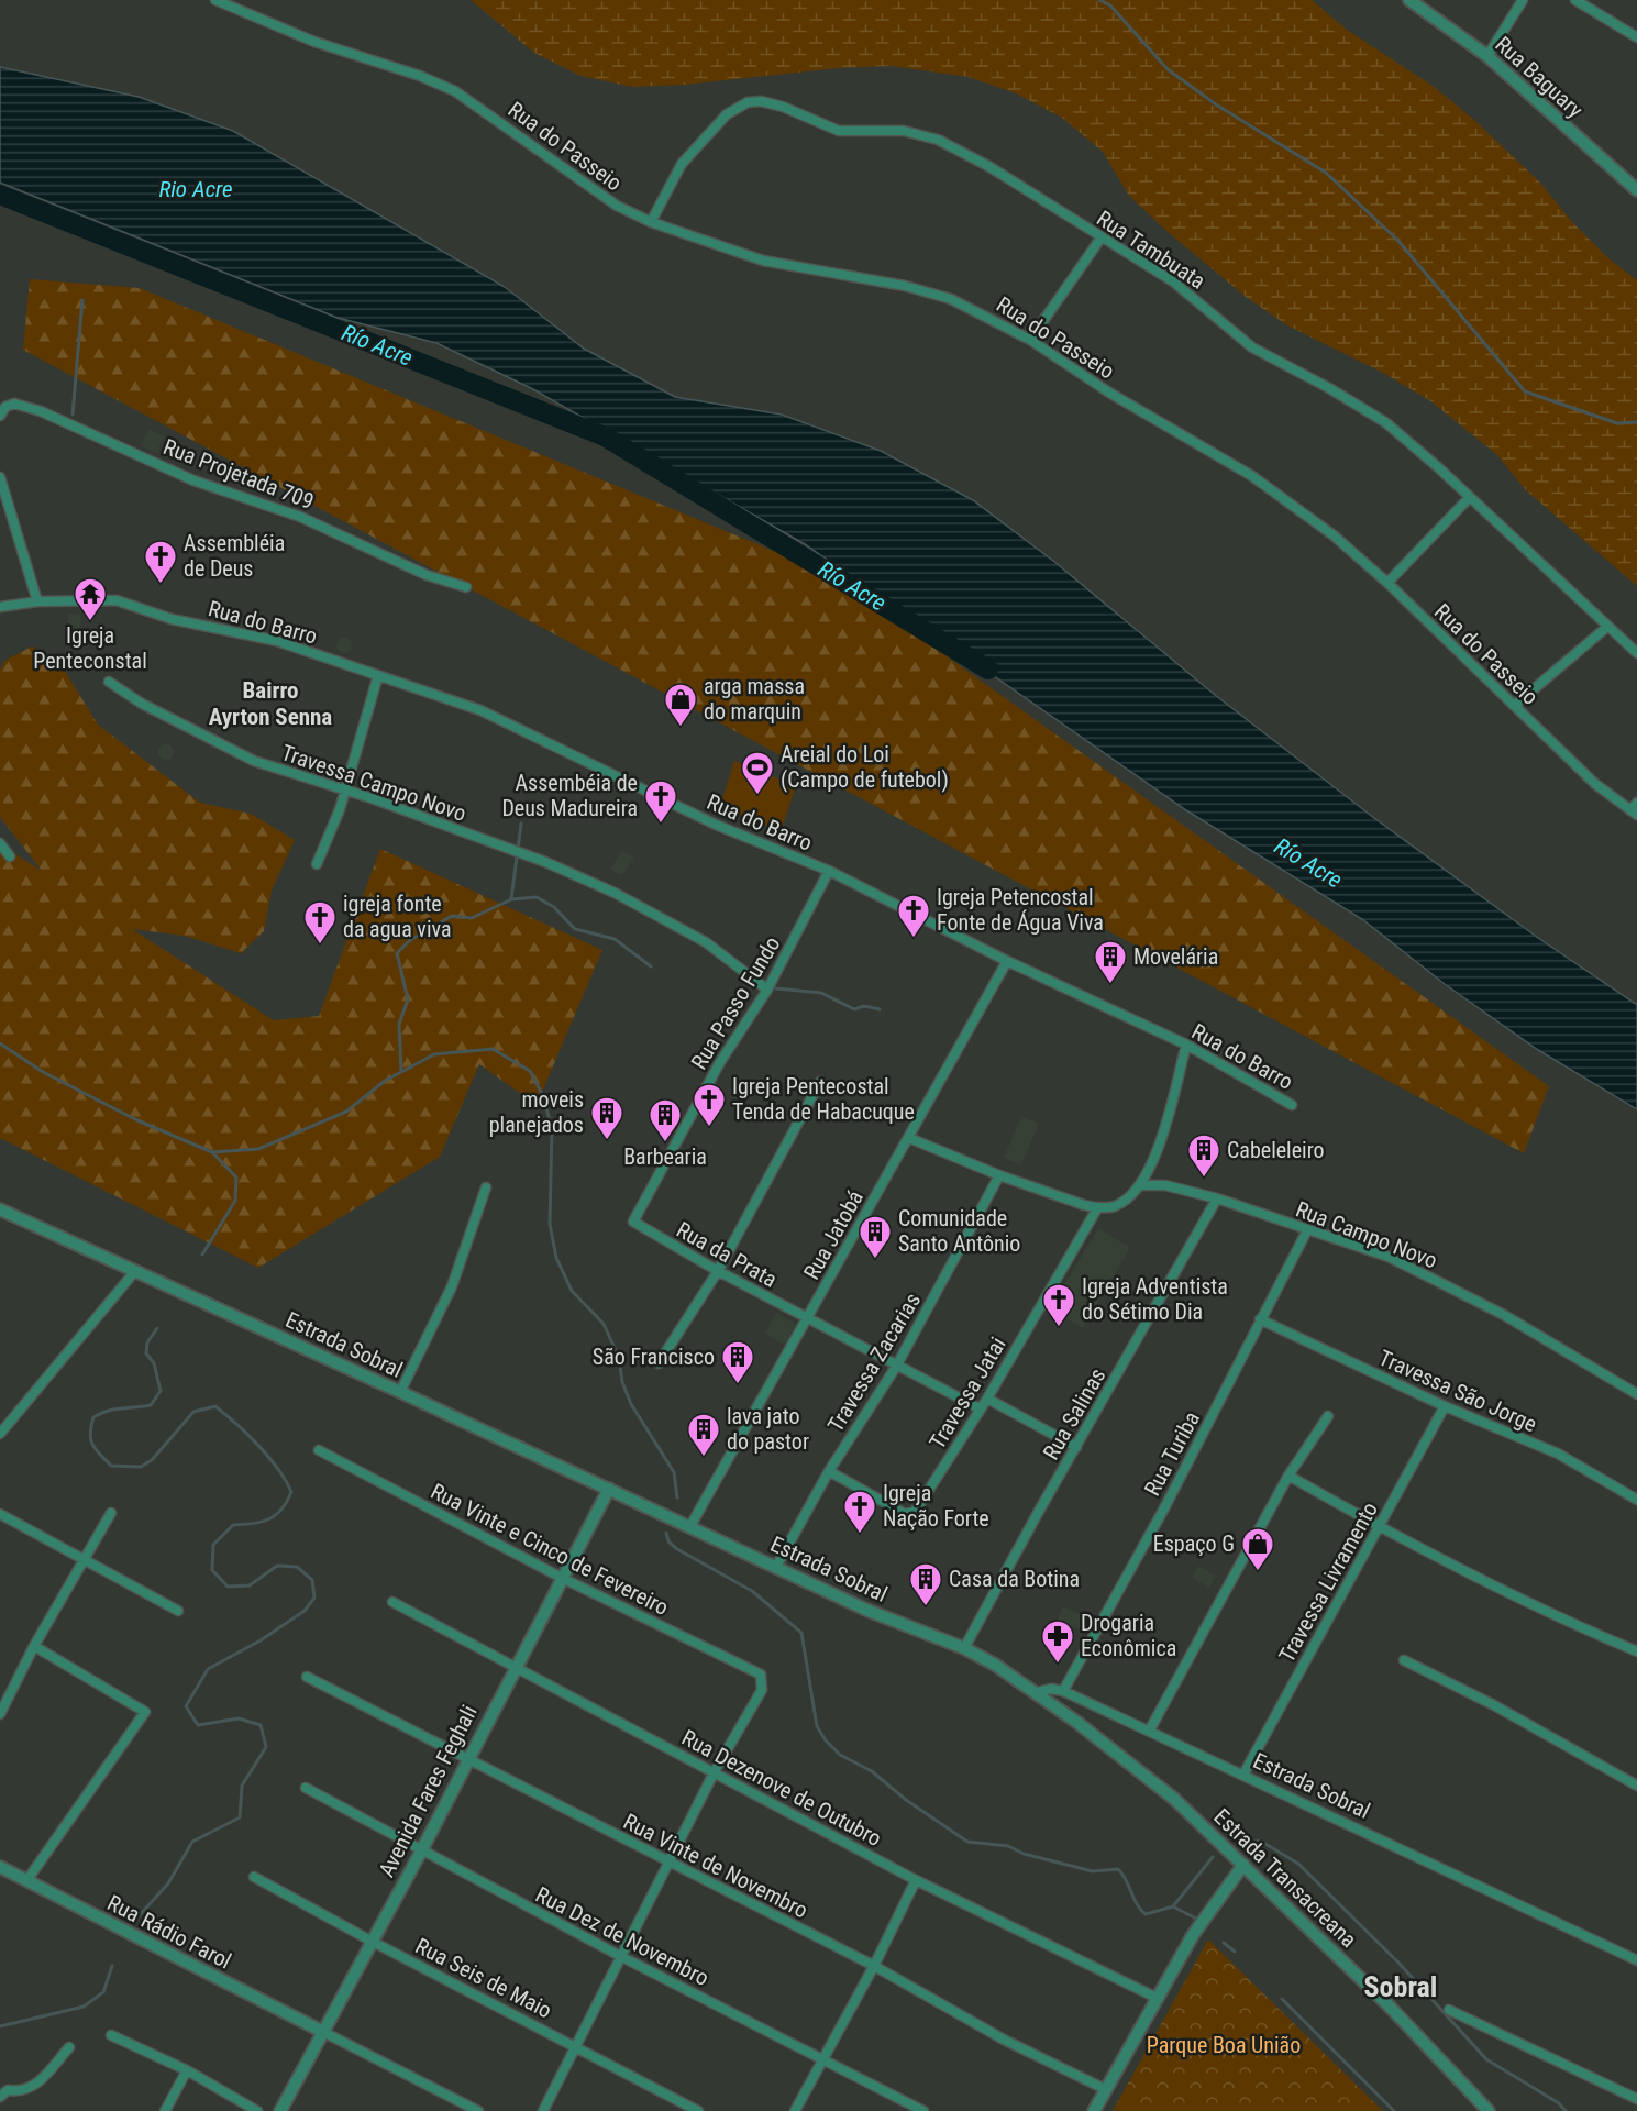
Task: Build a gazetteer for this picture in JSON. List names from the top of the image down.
{
  "streets": {
    "street": [
      "Rua Baguary",
      "Rua do Passeio",
      "Rua Tambuata",
      "Rua Projetada 709",
      "Rua do Barro",
      "Travessa Campo Novo",
      "Rua Passo Fundo",
      "Rua Jatobá",
      "Rua Campo Novo",
      "Rua da Prata",
      "Estrada Sobral",
      "Travessa Zacarias",
      "Travessa São Jorge",
      "Travessa Jatai",
      "Rua Salinas",
      "Rua Turiba",
      "Rua Vinte e Cinco de Fevereiro",
      "Travessa Livramento",
      "Rua Dezenove de Outubro",
      "Avenida Fares Feghali",
      "Rua Vinte de Novembro",
      "Estrada Transacreana",
      "Rua Rádio Farol",
      "Rua Dez de Novembro",
      "Rua Seis de Maio"
    ]
  },
  "crossings": [
    ["Rua do Passeio", "Rua Tambuata"],
    ["Rua do Barro", "Rua Passo Fundo"],
    ["Rua do Barro", "Rua Jatobá"],
    ["Travessa Campo Novo", "Rua Passo Fundo"],
    ["Rua Passo Fundo", "Rua da Prata"],
    ["Rua Jatobá", "Rua da Prata"],
    ["Rua Jatobá", "Estrada Sobral"],
    ["Rua Campo Novo", "Rua Salinas"],
    ["Rua Campo Novo", "Rua Turiba"],
    ["Rua da Prata", "Travessa Zacarias"],
    ["Rua da Prata", "Travessa Jatai"],
    ["Estrada Sobral", "Travessa Zacarias"],
    ["Estrada Sobral", "Rua Salinas"],
    ["Estrada Sobral", "Rua Turiba"],
    ["Estrada Sobral", "Travessa Livramento"],
    ["Estrada Sobral", "Avenida Fares Feghali"],
    ["Estrada Sobral", "Estrada Transacreana"],
    ["Travessa Zacarias", "Travessa Jatai"],
    ["Travessa São Jorge", "Rua Turiba"],
    ["Travessa São Jorge", "Travessa Livramento"],
    ["Rua Vinte e Cinco de Fevereiro", "Rua Dezenove de Outubro"],
    ["Rua Vinte e Cinco de Fevereiro", "Avenida Fares Feghali"],
    ["Rua Dezenove de Outubro", "Avenida Fares Feghali"],
    ["Avenida Fares Feghali", "Rua Vinte de Novembro"],
    ["Avenida Fares Feghali", "Rua Rádio Farol"],
    ["Avenida Fares Feghali", "Rua Dez de Novembro"],
    ["Avenida Fares Feghali", "Rua Seis de Maio"]
  ],
  "districts": ["Bairro Ayrton Senna", "Sobral"],
  "water": ["Rio Acre", "Río Acre"],
  "parks": ["Parque Boa União"],
  "places": {
    "church": [
      "Assembléia de Deus",
      "Assembéia de Deus Madureira",
      "Igreja Petencostal Fonte de Água Viva",
      "igreja fonte da agua viva",
      "Igreja Pentecostal Tenda de Habacuque",
      "Igreja Adventista do Sétimo Dia",
      "Igreja Nação Forte"
    ],
    "temple": ["Igreja Penteconstal"],
    "shop": ["arga massa do marquin", "Espaço G"],
    "sports": ["Areial do Loi (Campo de futebol)"],
    "building": [
      "Movelária",
      "moveis planejados",
      "Barbearia",
      "Cabeleleiro",
      "Comunidade Santo Antônio",
      "São Francisco",
      "lava jato do pastor",
      "Casa da Botina"
    ],
    "pharmacy": ["Drogaria Econômica"]
  }
}
